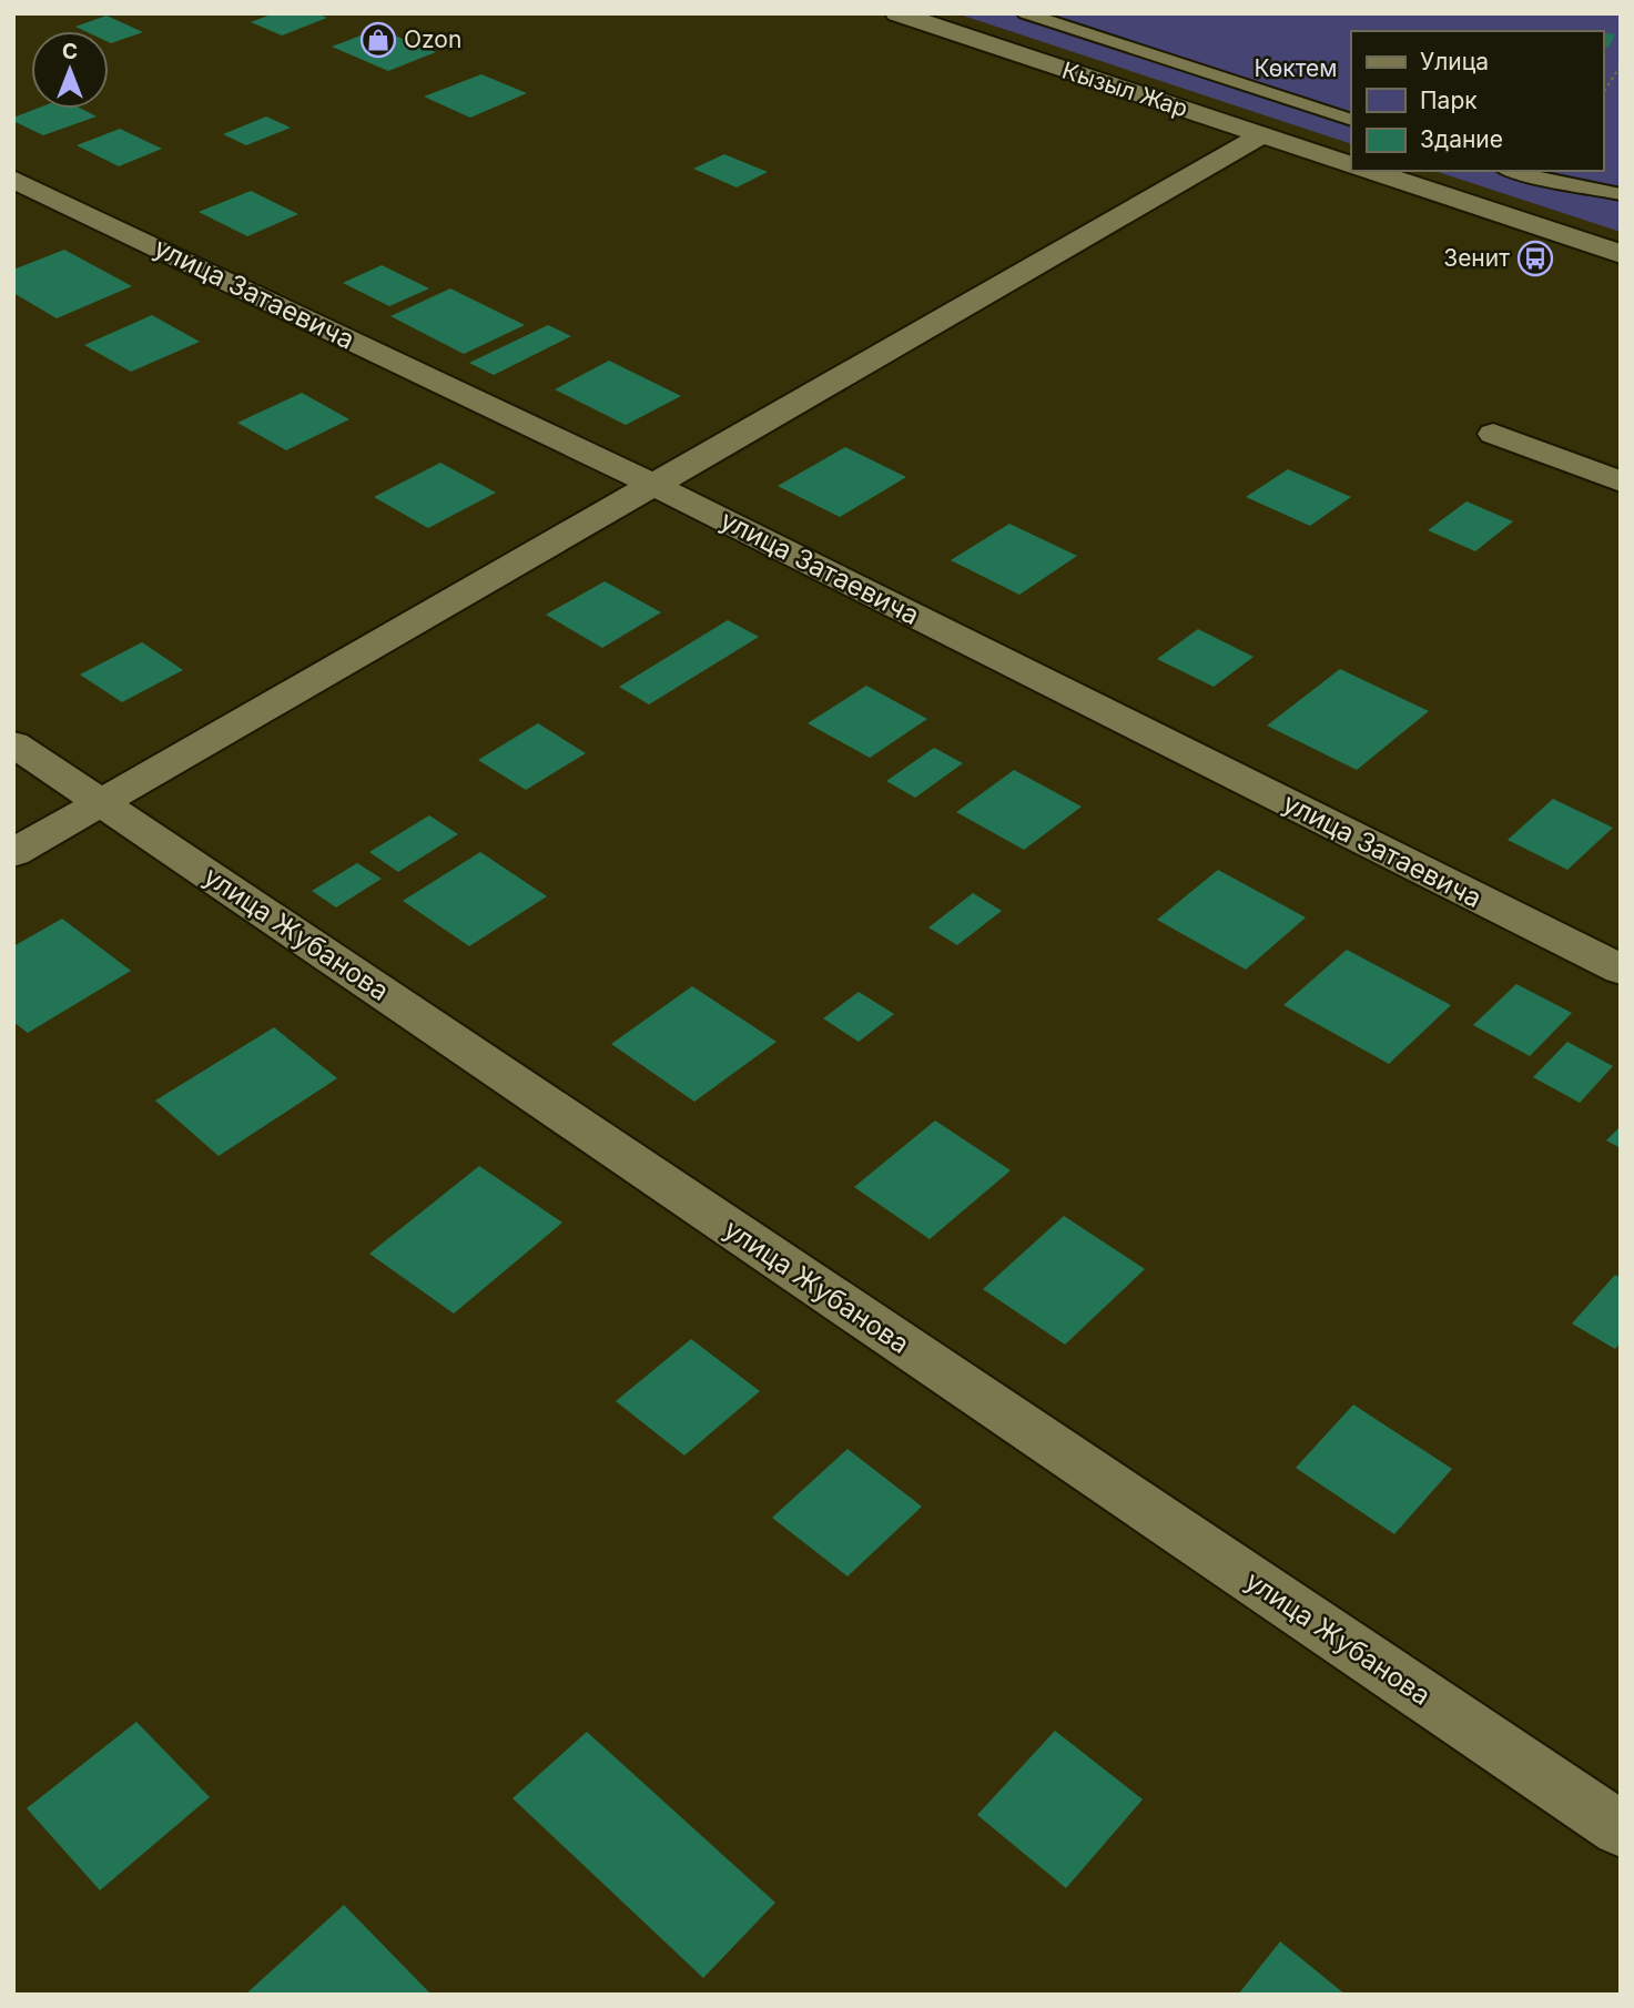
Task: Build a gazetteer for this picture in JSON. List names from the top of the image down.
{
  "streets": {
    "street": ["Кызыл Жар", "улица Затаевича", "улица Жубанова"]
  },
  "parks": ["Көктем"],
  "places": {
    "shop": ["Ozon"],
    "bus stop": ["Зенит"]
  },
  "legend": ["Улица", "Парк", "Здание"],
  "north": "top"
}
